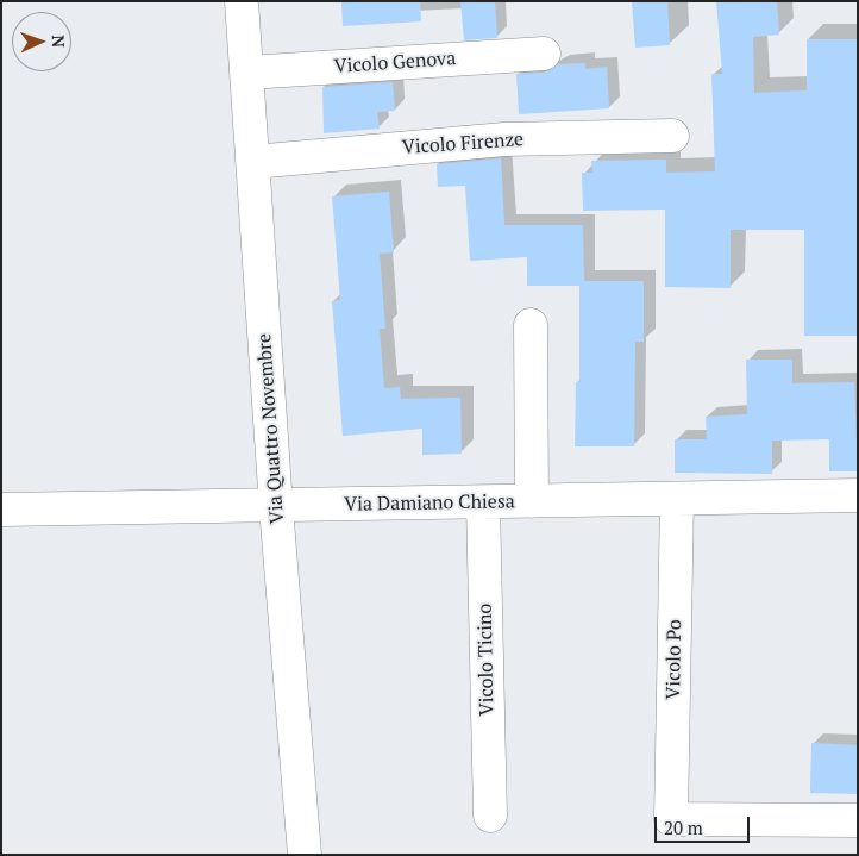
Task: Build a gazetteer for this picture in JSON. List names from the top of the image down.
{
  "streets": {
    "street": [
      "Vicolo Genova",
      "Vicolo Firenze",
      "Via Quattro Novembre",
      "Via Damiano Chiesa",
      "Vicolo Ticino",
      "Vicolo Po"
    ]
  },
  "crossings": [
    ["Vicolo Genova", "Via Quattro Novembre"],
    ["Vicolo Firenze", "Via Quattro Novembre"],
    ["Via Quattro Novembre", "Via Damiano Chiesa"],
    ["Via Damiano Chiesa", "Vicolo Ticino"],
    ["Via Damiano Chiesa", "Vicolo Po"]
  ],
  "scale_bar": "20 m",
  "north": "right"
}
